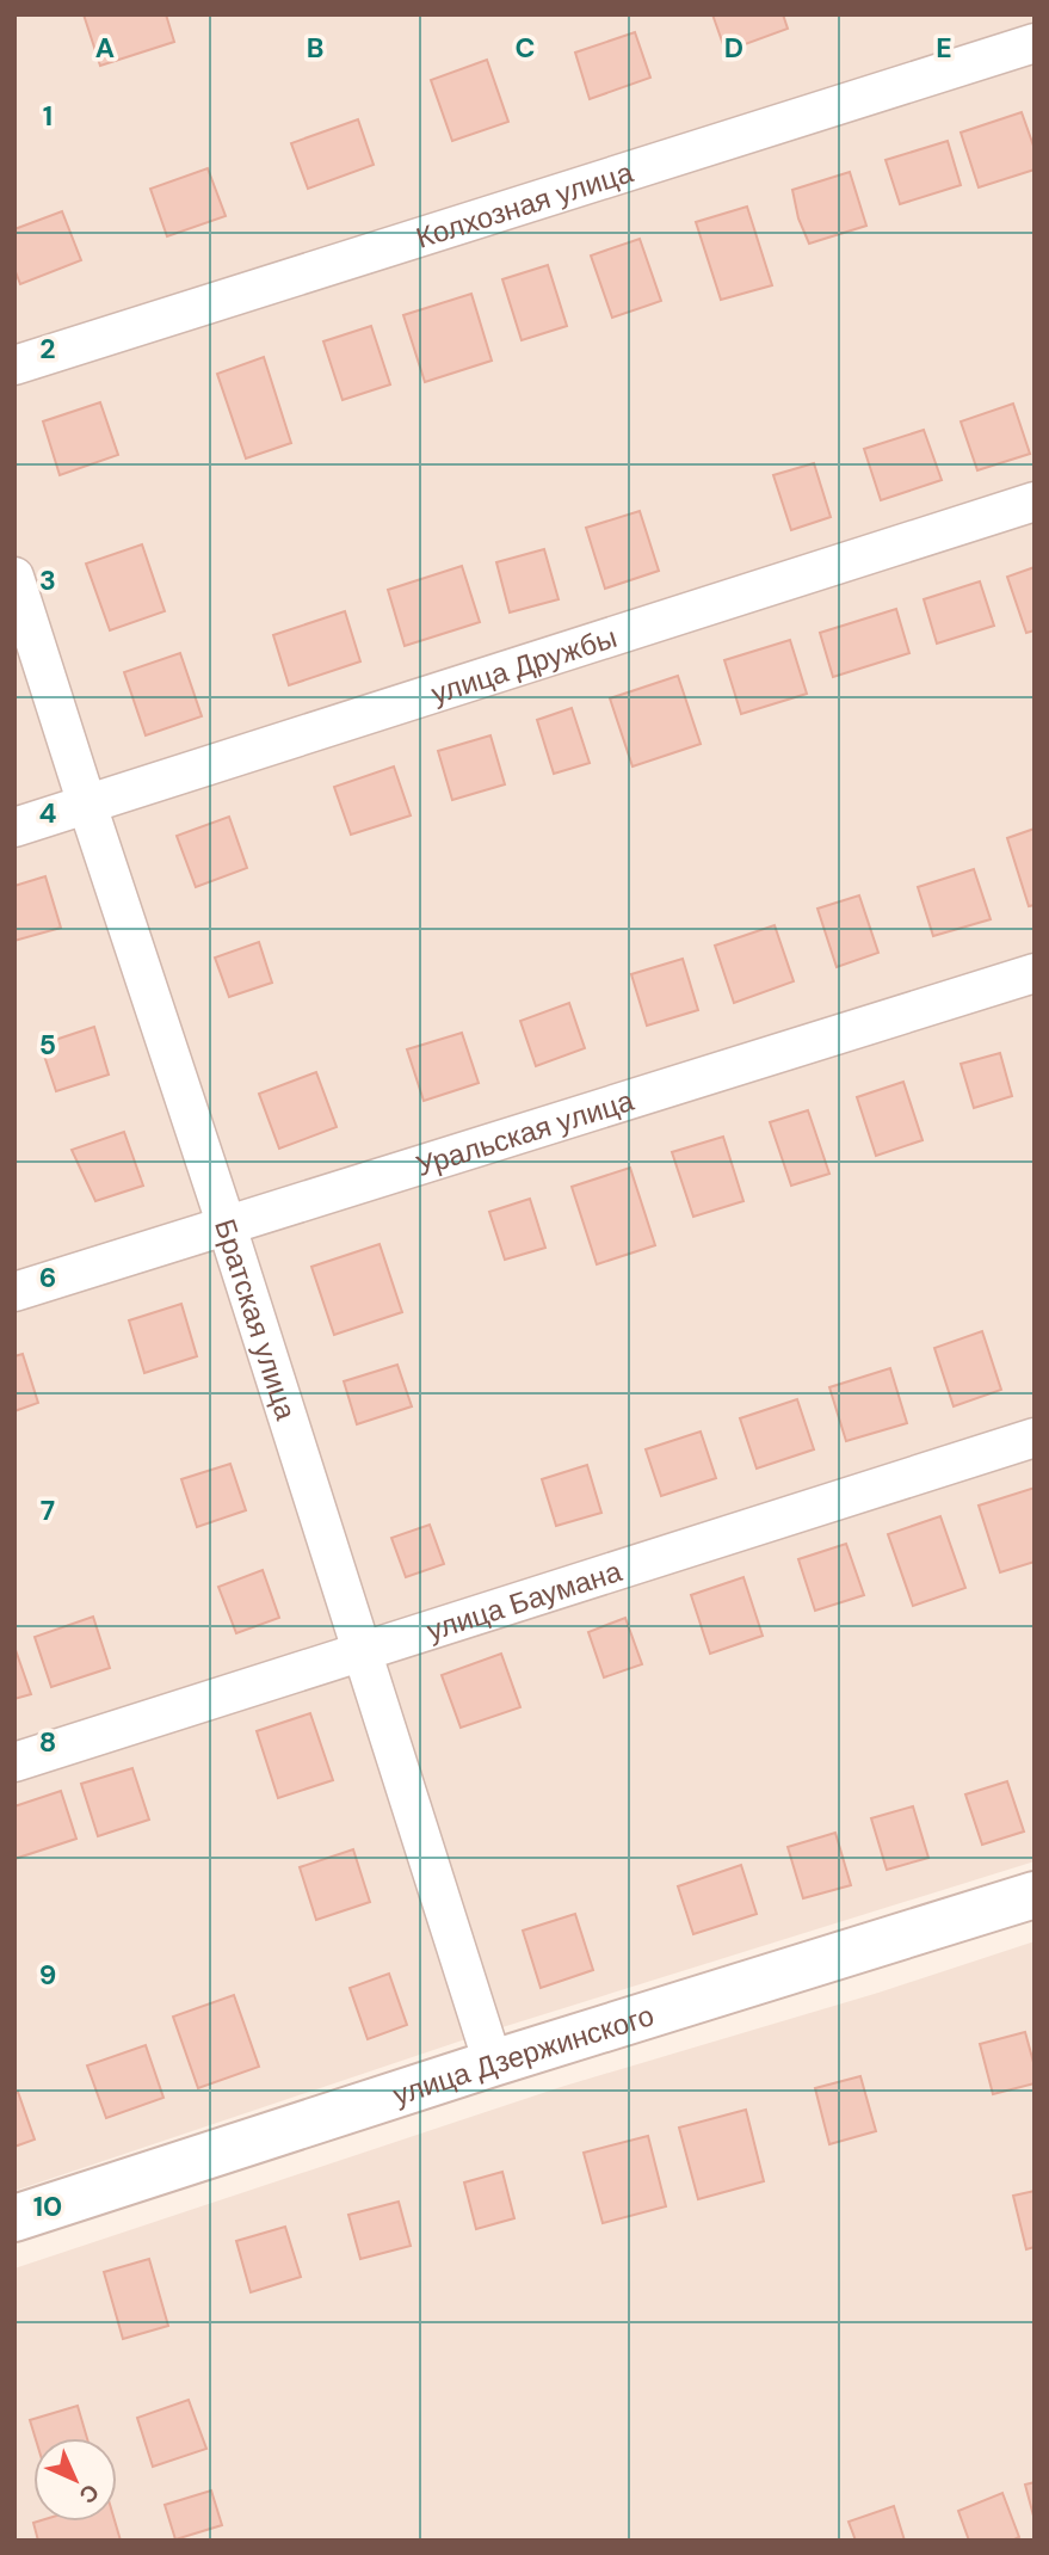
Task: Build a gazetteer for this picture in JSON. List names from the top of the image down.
{
  "streets": {
    "street": [
      "Колхозная улица",
      "улица Дружбы",
      "Уральская улица",
      "Братская улица",
      "улица Баумана",
      "улица Дзержинского"
    ]
  },
  "crossings": [
    ["улица Дружбы", "Братская улица"],
    ["Уральская улица", "Братская улица"],
    ["Братская улица", "улица Баумана"],
    ["Братская улица", "улица Дзержинского"]
  ],
  "north": "bottom right",
  "grid": {
    "columns": [
      "A",
      "B",
      "C",
      "D",
      "E"
    ],
    "rows": [
      "1",
      "2",
      "3",
      "4",
      "5",
      "6",
      "7",
      "8",
      "9",
      "10"
    ]
  }
}
